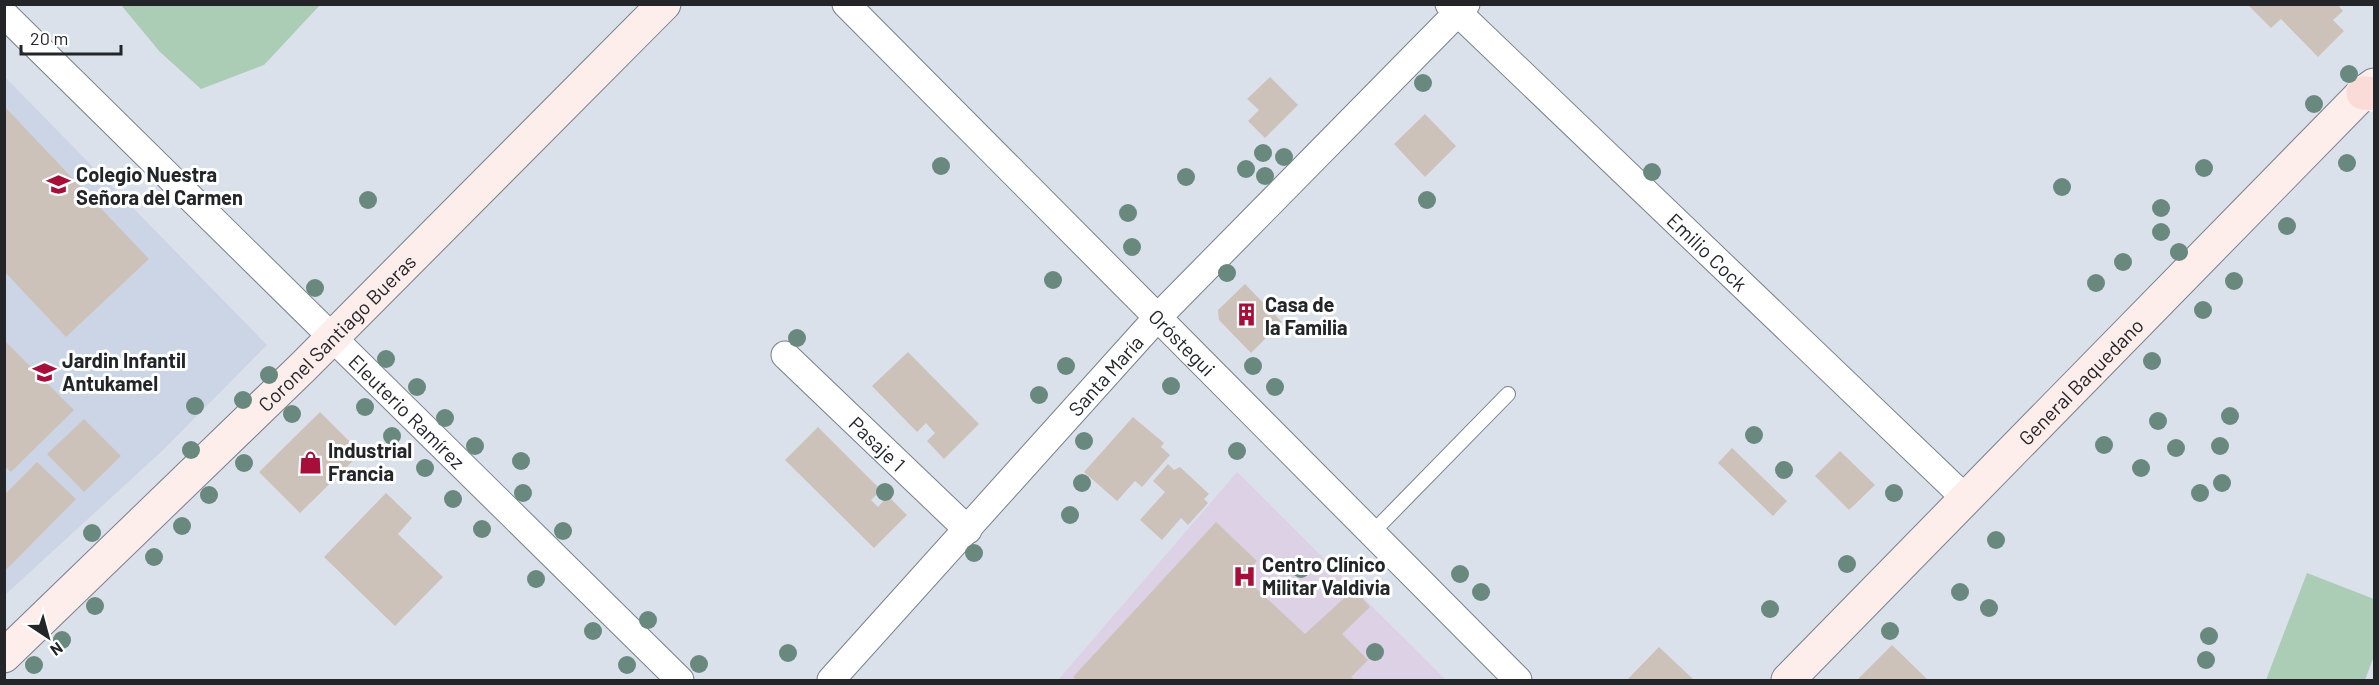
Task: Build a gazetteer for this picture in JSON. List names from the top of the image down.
{
  "streets": {
    "main road": ["Coronel Santiago Bueras", "General Baquedano"],
    "street": [
      "Emilio Cock",
      "Oróstegui",
      "Santa María",
      "Eleuterio Ramírez",
      "Pasaje 1"
    ]
  },
  "crossings": [
    ["Emilio Cock", "Santa María"],
    ["Emilio Cock", "General Baquedano"],
    ["Coronel Santiago Bueras", "Eleuterio Ramírez"],
    ["Oróstegui", "Santa María"],
    ["Santa María", "Pasaje 1"]
  ],
  "places": {
    "school or university": ["Colegio Nuestra Señora del Carmen", "Jardin Infantil Antukamel"],
    "building": ["Casa de la Familia"],
    "shop": ["Industrial Francia"],
    "hospital": ["Centro Clínico Militar Valdivia"]
  },
  "scale_bar": "20 m",
  "north": "bottom right"
}
